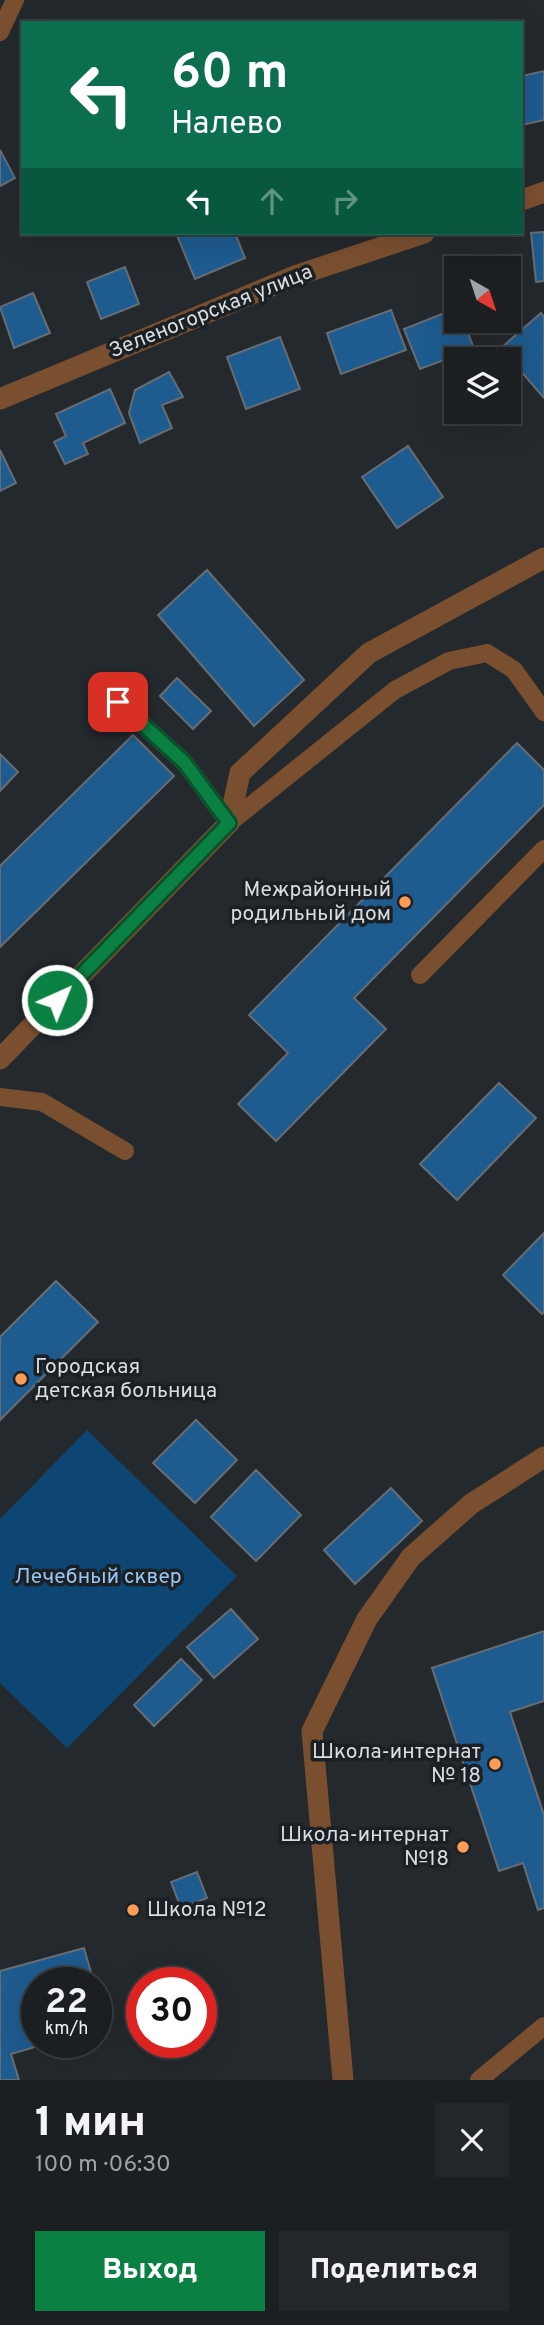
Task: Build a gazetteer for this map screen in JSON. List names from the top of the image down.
{
  "streets": {
    "street": ["Зеленогорская улица"]
  },
  "parks": ["Лечебный сквер"],
  "places": [
    "Межрайонный родильный дом",
    "Городская детская больница",
    "Школа-интернат № 18",
    "Школа-интернат №18",
    "Школа №12"
  ],
  "north": "bottom right",
  "page": {
    "turn": ["60 m", "Налево"],
    "speed": "22 km/h",
    "limit": "30",
    "heading": ["1 мин", "100 m · 06:30"],
    "buttons": ["Выход", "Поделиться"]
  }
}
